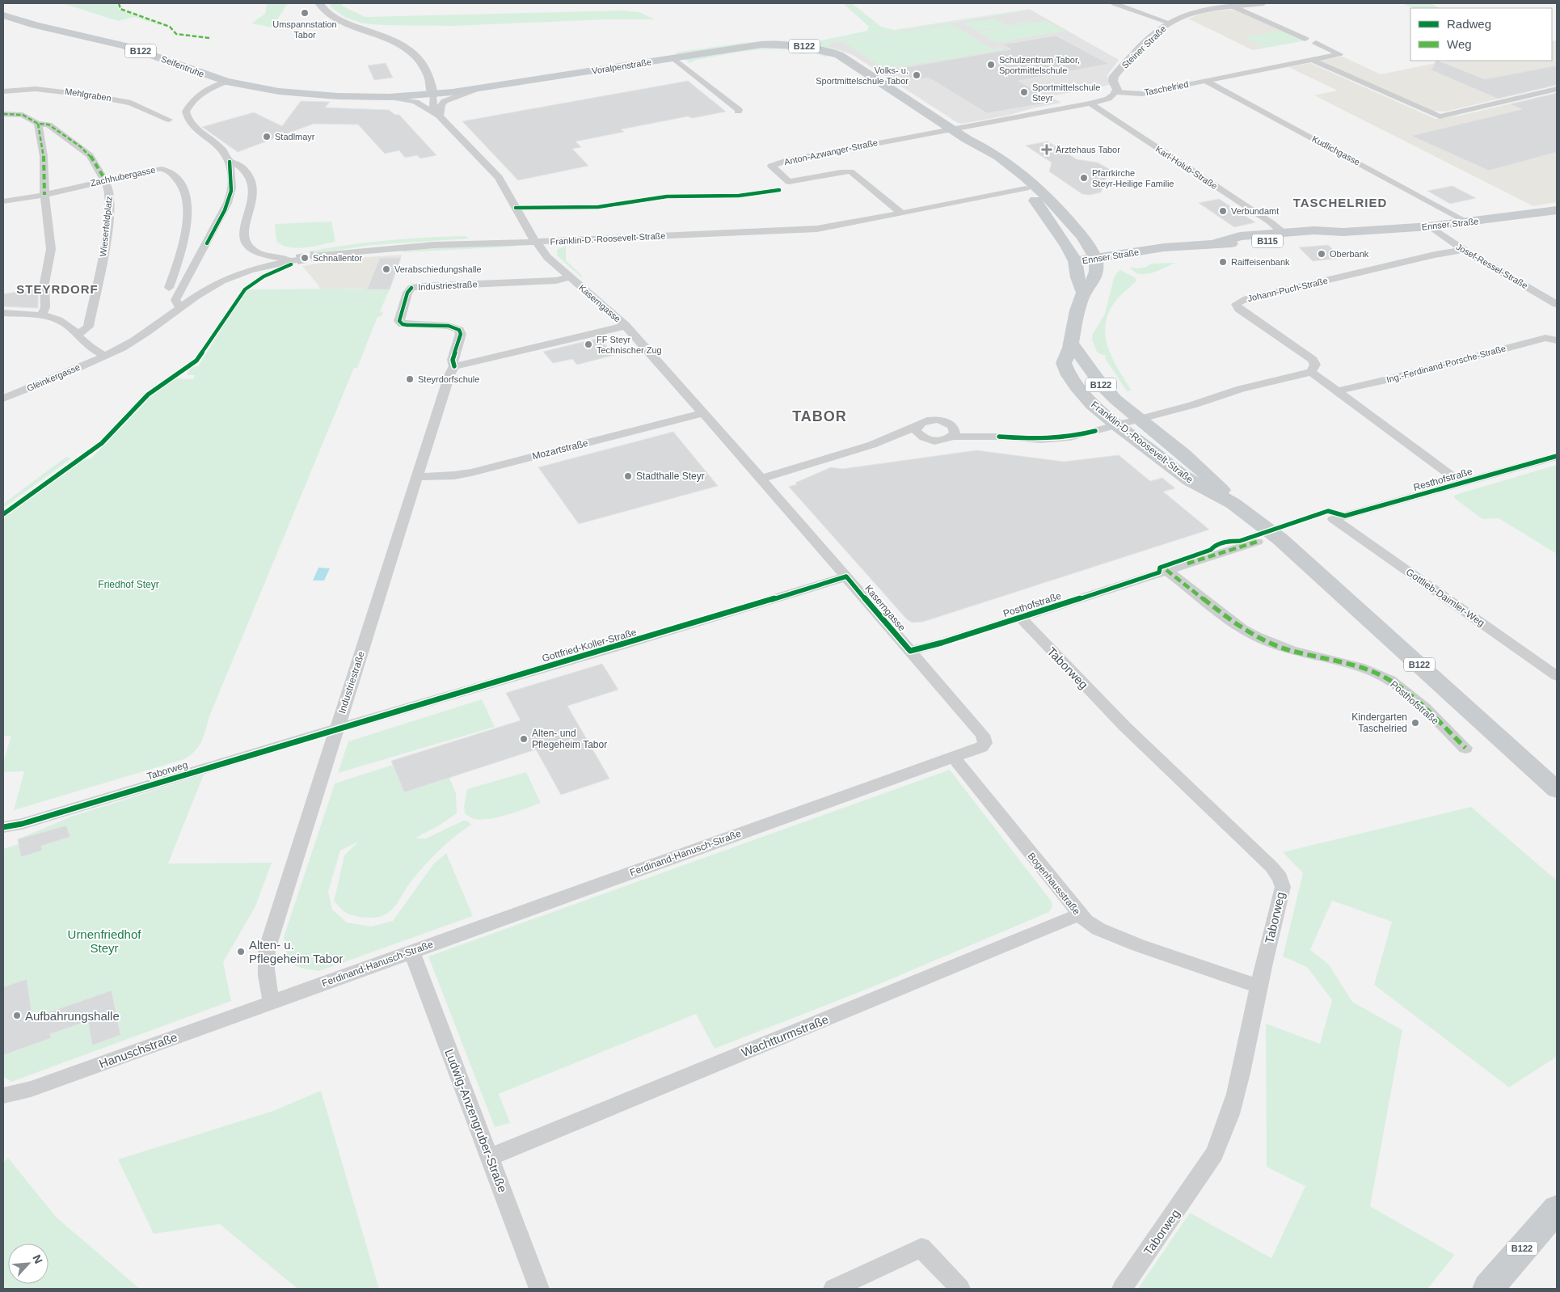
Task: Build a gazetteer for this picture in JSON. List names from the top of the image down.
{
  "streets": {
    "main road": [
      "B122",
      "Seifentruhe",
      "Voralpenstraße",
      "Ennser Straße",
      "Franklin-D.-Roosevelt-Straße",
      "B115"
    ],
    "street": [
      "Steiner Straße",
      "Taschelried",
      "Mehlgraben",
      "Kudlichgasse",
      "Anton-Azwanger-Straße",
      "Karl-Holub-Straße",
      "Zachhubergasse",
      "Wieserfeldplatz",
      "Josef-Ressel-Straße",
      "Industriestraße",
      "Johann-Puch-Straße",
      "Kaserngasse",
      "Ing.-Ferdinand-Porsche-Straße",
      "Gleinkergasse",
      "Mozartstraße",
      "Resthofstraße",
      "Gottlieb-Daimler-Weg",
      "Posthofstraße",
      "Gottfried-Koller-Straße",
      "Taborweg",
      "Ferdinand-Hanusch-Straße",
      "Bogenhausstraße",
      "Wachtturmstraße",
      "Hanuschstraße",
      "Ludwig-Anzengruber-Straße"
    ]
  },
  "crossings": [
    ["B122", "Voralpenstraße"],
    ["B122", "Anton-Azwanger-Straße"],
    ["B122", "Ennser Straße"],
    ["B122", "Franklin-D.-Roosevelt-Straße"],
    ["Steiner Straße", "Taschelried"],
    ["Seifentruhe", "Voralpenstraße"],
    ["Voralpenstraße", "Anton-Azwanger-Straße"],
    ["Voralpenstraße", "Kaserngasse"],
    ["Taschelried", "Kudlichgasse"],
    ["Kudlichgasse", "Ennser Straße"],
    ["Anton-Azwanger-Straße", "Franklin-D.-Roosevelt-Straße"],
    ["Karl-Holub-Straße", "Ennser Straße"],
    ["Zachhubergasse", "Wieserfeldplatz"],
    ["Ennser Straße", "Franklin-D.-Roosevelt-Straße"],
    ["Ennser Straße", "Josef-Ressel-Straße"],
    ["Franklin-D.-Roosevelt-Straße", "Kaserngasse"],
    ["Josef-Ressel-Straße", "Johann-Puch-Straße"],
    ["Industriestraße", "Kaserngasse"],
    ["Industriestraße", "Mozartstraße"],
    ["Industriestraße", "Gottfried-Koller-Straße"],
    ["Industriestraße", "Taborweg"],
    ["Industriestraße", "Ferdinand-Hanusch-Straße"],
    ["Industriestraße", "Hanuschstraße"],
    ["Kaserngasse", "Mozartstraße"],
    ["Kaserngasse", "Posthofstraße"],
    ["Kaserngasse", "Gottfried-Koller-Straße"],
    ["Kaserngasse", "Ferdinand-Hanusch-Straße"],
    ["Resthofstraße", "Gottlieb-Daimler-Weg"],
    ["Posthofstraße", "Taborweg"],
    ["Posthofstraße", "Ferdinand-Hanusch-Straße"],
    ["Gottfried-Koller-Straße", "Taborweg"],
    ["Taborweg", "Bogenhausstraße"],
    ["Ferdinand-Hanusch-Straße", "Bogenhausstraße"],
    ["Ferdinand-Hanusch-Straße", "Hanuschstraße"],
    ["Ferdinand-Hanusch-Straße", "Ludwig-Anzengruber-Straße"],
    ["Bogenhausstraße", "Wachtturmstraße"],
    ["Wachtturmstraße", "Ludwig-Anzengruber-Straße"]
  ],
  "districts": ["TASCHELRIED", "STEYRDORF", "TABOR"],
  "parks": ["Friedhof Steyr", "Urnenfriedhof Steyr"],
  "places": {
    "other": [
      "Umspannstation Tabor",
      "Schulzentrum Tabor, Sportmittelschule",
      "Volks- u. Sportmittelschule Tabor",
      "Sportmittelschule Steyr",
      "Stadlmayr",
      "Pfarrkirche Steyr-Heilige Familie",
      "Verbundamt",
      "Oberbank",
      "Schnallentor",
      "Raiffeisenbank",
      "Verabschiedungshalle",
      "FF Steyr Technischer Zug",
      "Steyrdorfschule",
      "Stadthalle Steyr",
      "Kindergarten Taschelried",
      "Alten- und Pflegeheim Tabor",
      "Alten- u. Pflegeheim Tabor",
      "Aufbahrungshalle"
    ],
    "health": ["Ärztehaus Tabor"]
  },
  "legend": ["Radweg", "Weg"],
  "north": "top right"
}
